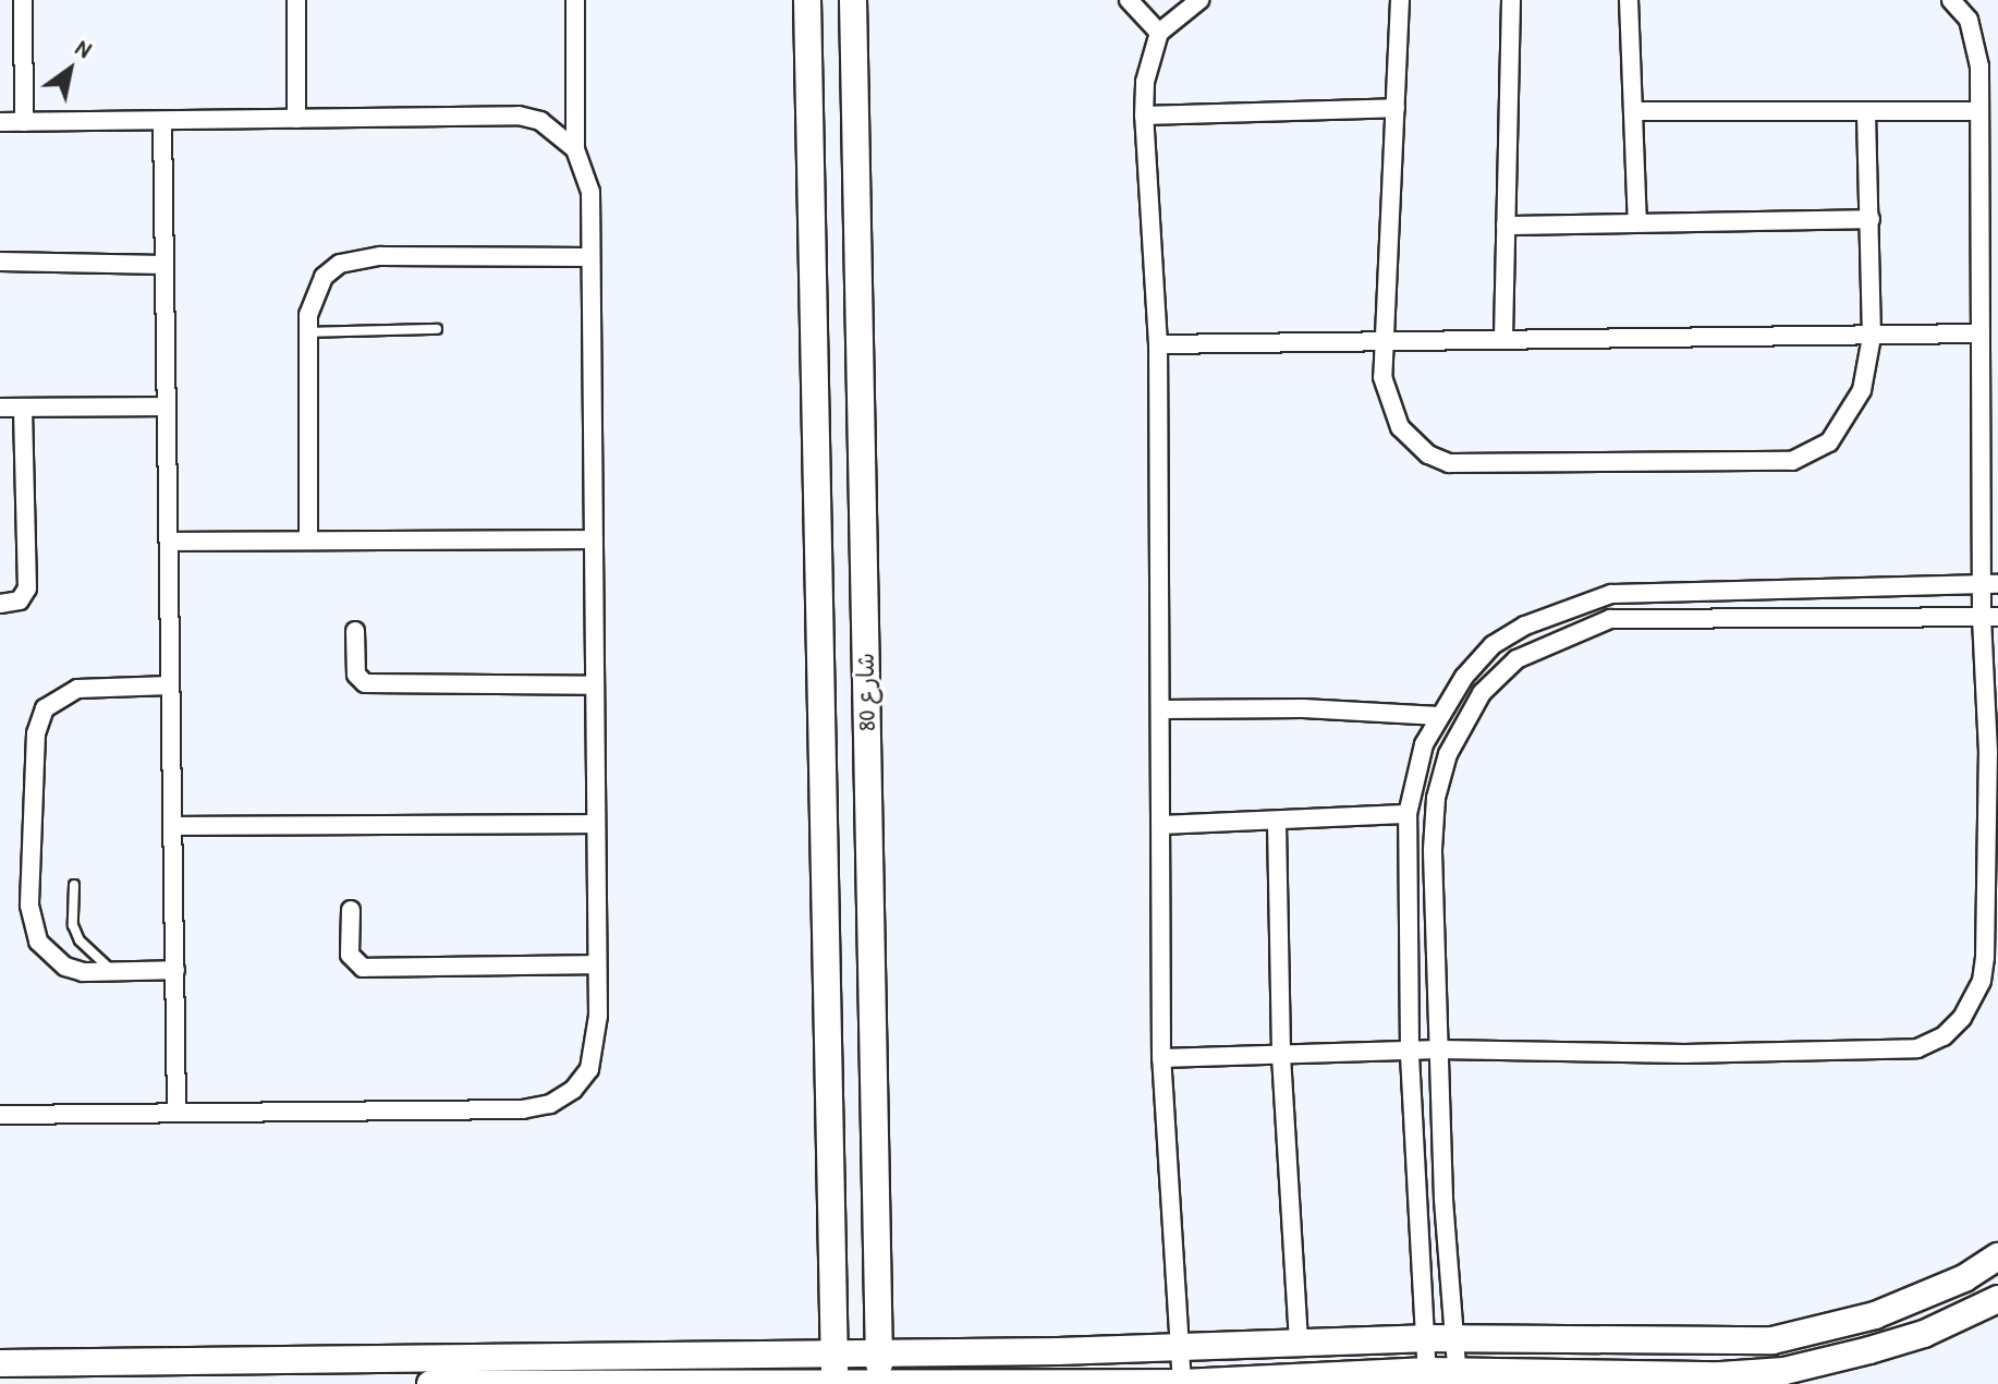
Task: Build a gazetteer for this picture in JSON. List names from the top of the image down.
{
  "streets": {
    "street": ["شارع 80"]
  },
  "north": "top right"
}
